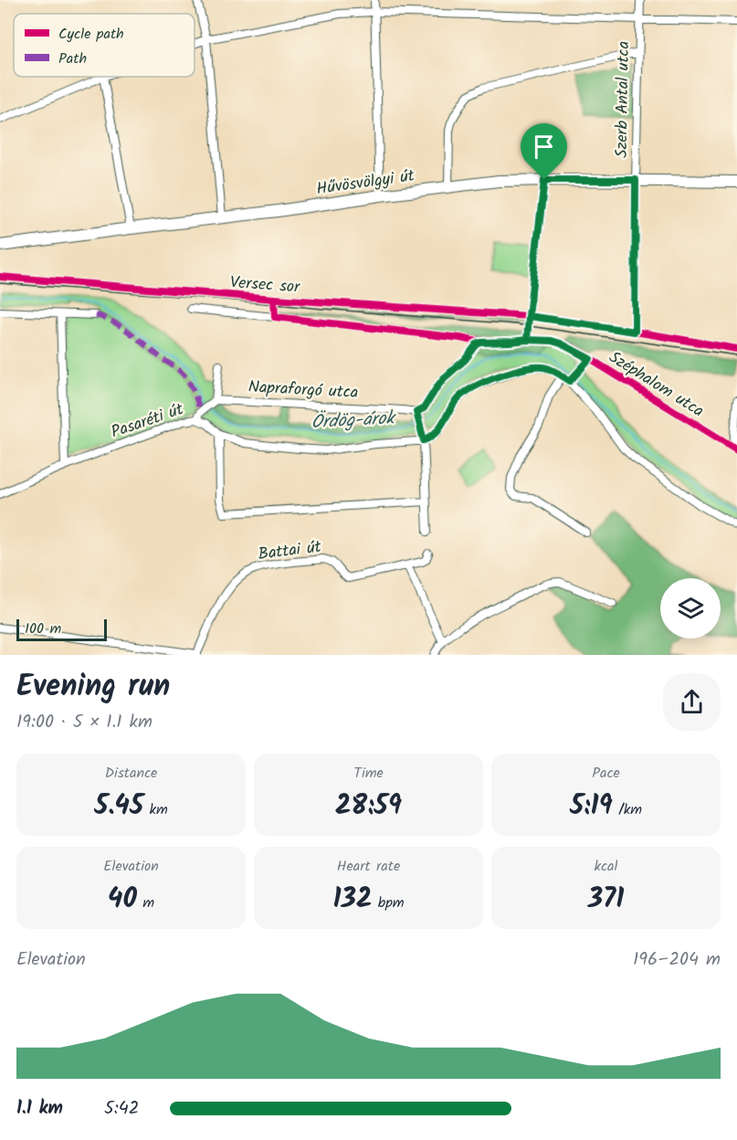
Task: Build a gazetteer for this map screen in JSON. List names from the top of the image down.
{
  "streets": {
    "main road": ["Hűvösvölgyi út"],
    "street": [
      "Szerb Antal utca",
      "Versec sor",
      "Széphalom utca",
      "Napraforgó utca",
      "Pasaréti út",
      "Battai út"
    ]
  },
  "crossings": [
    ["Szerb Antal utca", "Hűvösvölgyi út"],
    ["Szerb Antal utca", "Versec sor"]
  ],
  "water": ["Ördög-árok"],
  "legend": ["Cycle path", "Path"],
  "scale_bar": "100 m",
  "page": {
    "scale": "100 m",
    "heading": ["Evening run", "19:00 · 5 × 1.1 km"],
    "stats": [
      ["Distance", "5.45 km"],
      ["Time", "28:59"],
      ["Pace", "5:19 /km"],
      ["Elevation", "40 m"],
      ["Heart rate", "132 bpm"],
      ["kcal", "371"]
    ],
    "chart": ["Elevation", "196–204 m"],
    "list": [
      {
        "name": "1.1 km",
        "note": "5:42"
      }
    ]
  }
}
